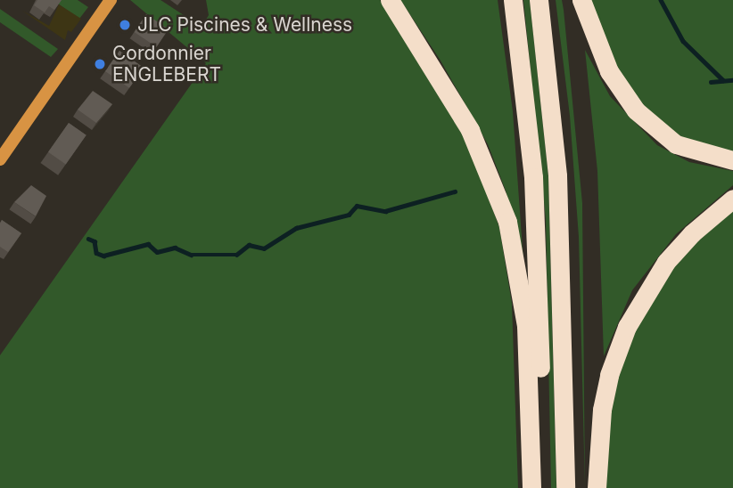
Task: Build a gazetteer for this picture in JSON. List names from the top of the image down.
{
  "places": ["JLC Piscines & Wellness", "Cordonnier ENGLEBERT"]
}
